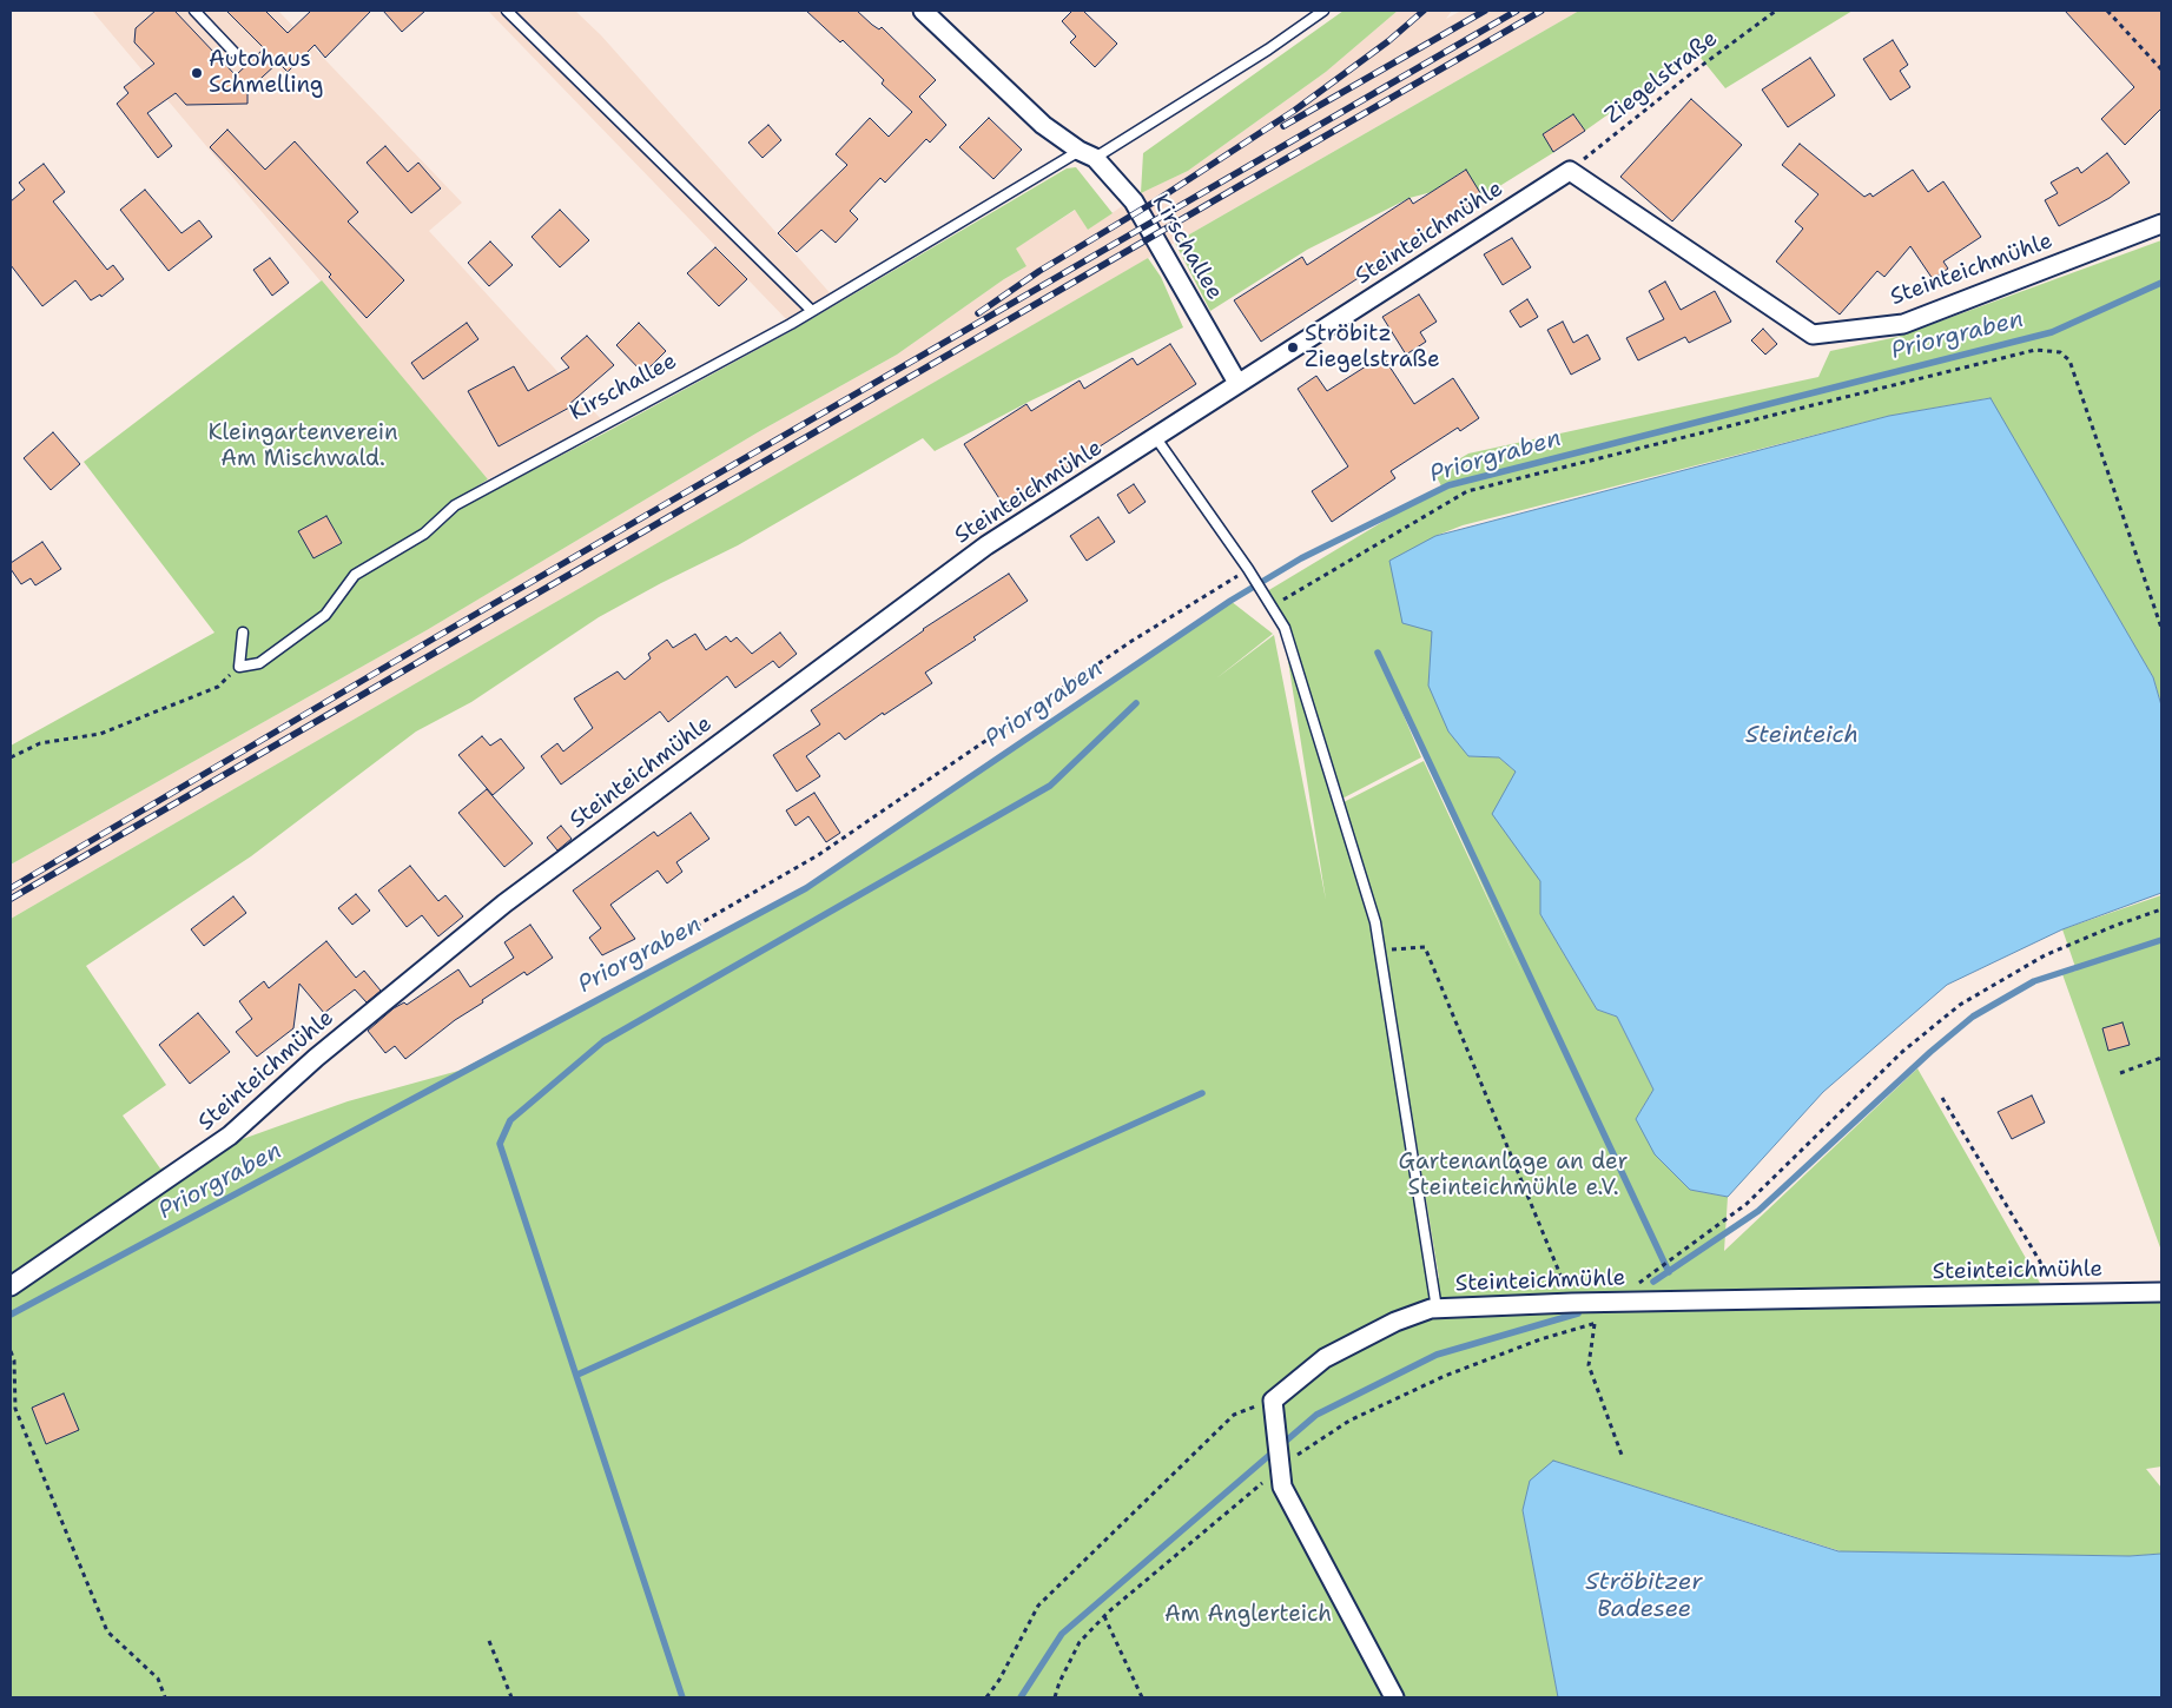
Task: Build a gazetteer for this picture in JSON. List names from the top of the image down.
{
  "streets": {
    "street": ["Steinteichmühle", "Kirschallee"],
    "path": ["Ziegelstraße"]
  },
  "crossings": [
    ["Ziegelstraße", "Steinteichmühle"],
    ["Steinteichmühle", "Kirschallee"]
  ],
  "water": ["Priorgraben", "Steinteich", "Ströbitzer Badesee"],
  "parks": ["Kleingartenverein Am Mischwald.", "Gartenanlage an der Steinteichmühle e.V.", "Am Anglerteich"],
  "places": ["Autohaus Schmelling", "Ströbitz Ziegelstraße"]
}
